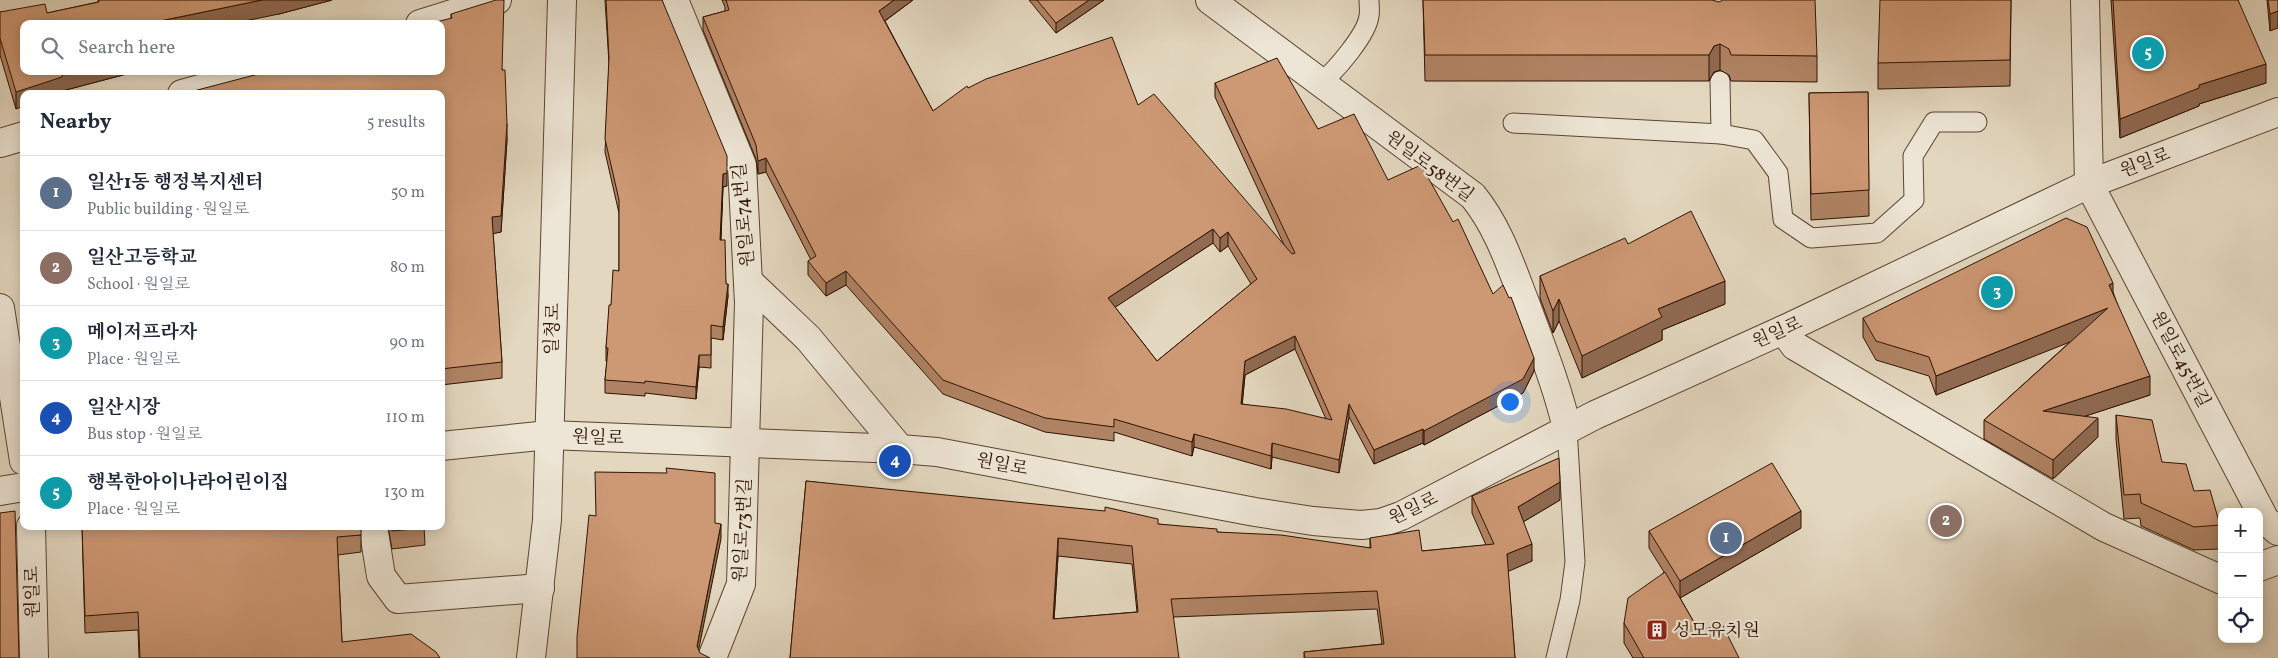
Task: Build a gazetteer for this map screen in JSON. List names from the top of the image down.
{
  "streets": {
    "street": [
      "원일로",
      "원일로58번길",
      "원일로74번길",
      "일청로",
      "원일로45번길",
      "원일로73번길"
    ]
  },
  "crossings": [
    ["원일로", "원일로58번길"],
    ["원일로", "원일로74번길"],
    ["원일로", "일청로"],
    ["원일로", "원일로45번길"],
    ["원일로", "원일로73번길"],
    ["원일로74번길", "원일로73번길"]
  ],
  "places": {
    "building": ["성모유치원"]
  },
  "page": {
    "search": "Search here",
    "pins": [
      "5",
      "3",
      "4",
      "2",
      "1"
    ],
    "heading": ["Nearby", "5 results"],
    "list": [
      {
        "mark": "1",
        "name": "일산1동 행정복지센터",
        "note": "Public building · 원일로",
        "value": "50 m"
      },
      {
        "mark": "2",
        "name": "일산고등학교",
        "note": "School · 원일로",
        "value": "80 m"
      },
      {
        "mark": "3",
        "name": "메이저프라자",
        "note": "Place · 원일로",
        "value": "90 m"
      },
      {
        "mark": "4",
        "name": "일산시장",
        "note": "Bus stop · 원일로",
        "value": "110 m"
      },
      {
        "mark": "5",
        "name": "행복한아이나라어린이집",
        "note": "Place · 원일로",
        "value": "130 m"
      }
    ],
    "map_buttons": ["+", "−"]
  }
}
